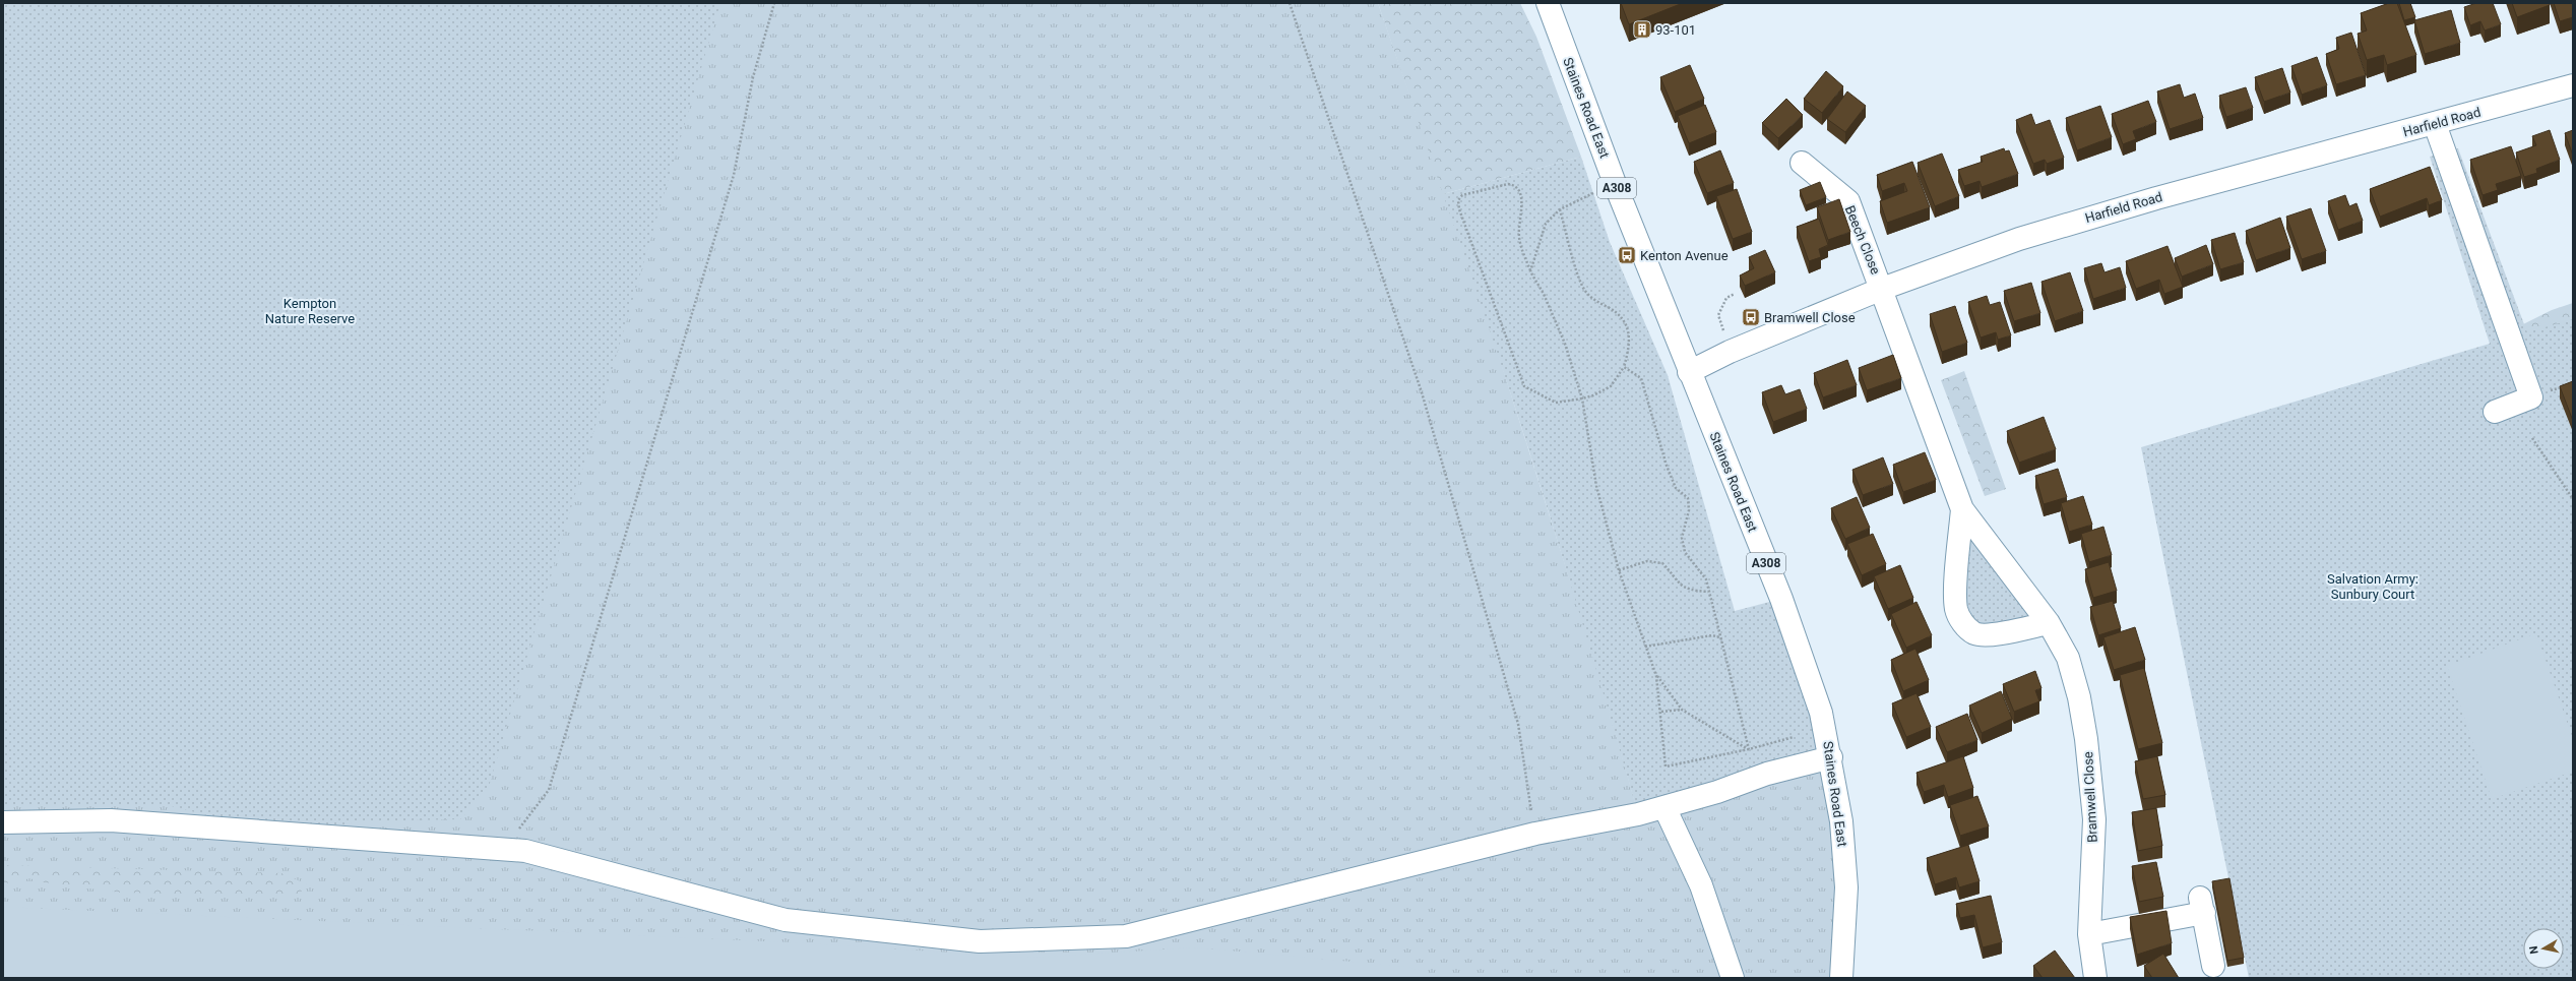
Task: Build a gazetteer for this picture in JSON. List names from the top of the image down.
{
  "streets": {
    "main road": [
      "Staines Road East",
      "Harfield Road",
      "A308",
      "Beech Close",
      "Bramwell Close"
    ]
  },
  "crossings": [
    ["Staines Road East", "Harfield Road"],
    ["Harfield Road", "Beech Close"],
    ["Harfield Road", "Bramwell Close"],
    ["Beech Close", "Bramwell Close"]
  ],
  "parks": ["Kempton Nature Reserve", "Salvation Army: Sunbury Court"],
  "places": {
    "building": ["93-101"],
    "bus stop": ["Kenton Avenue", "Bramwell Close"]
  },
  "north": "left"
}
